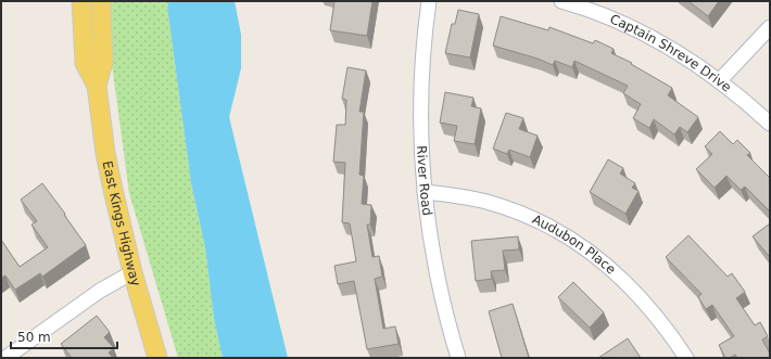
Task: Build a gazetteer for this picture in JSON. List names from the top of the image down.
{
  "streets": {
    "main road": ["East Kings Highway"],
    "street": ["Captain Shreve Drive", "River Road", "Audubon Place"]
  },
  "crossings": [
    ["River Road", "Audubon Place"]
  ],
  "scale_bar": "50 m"
}
